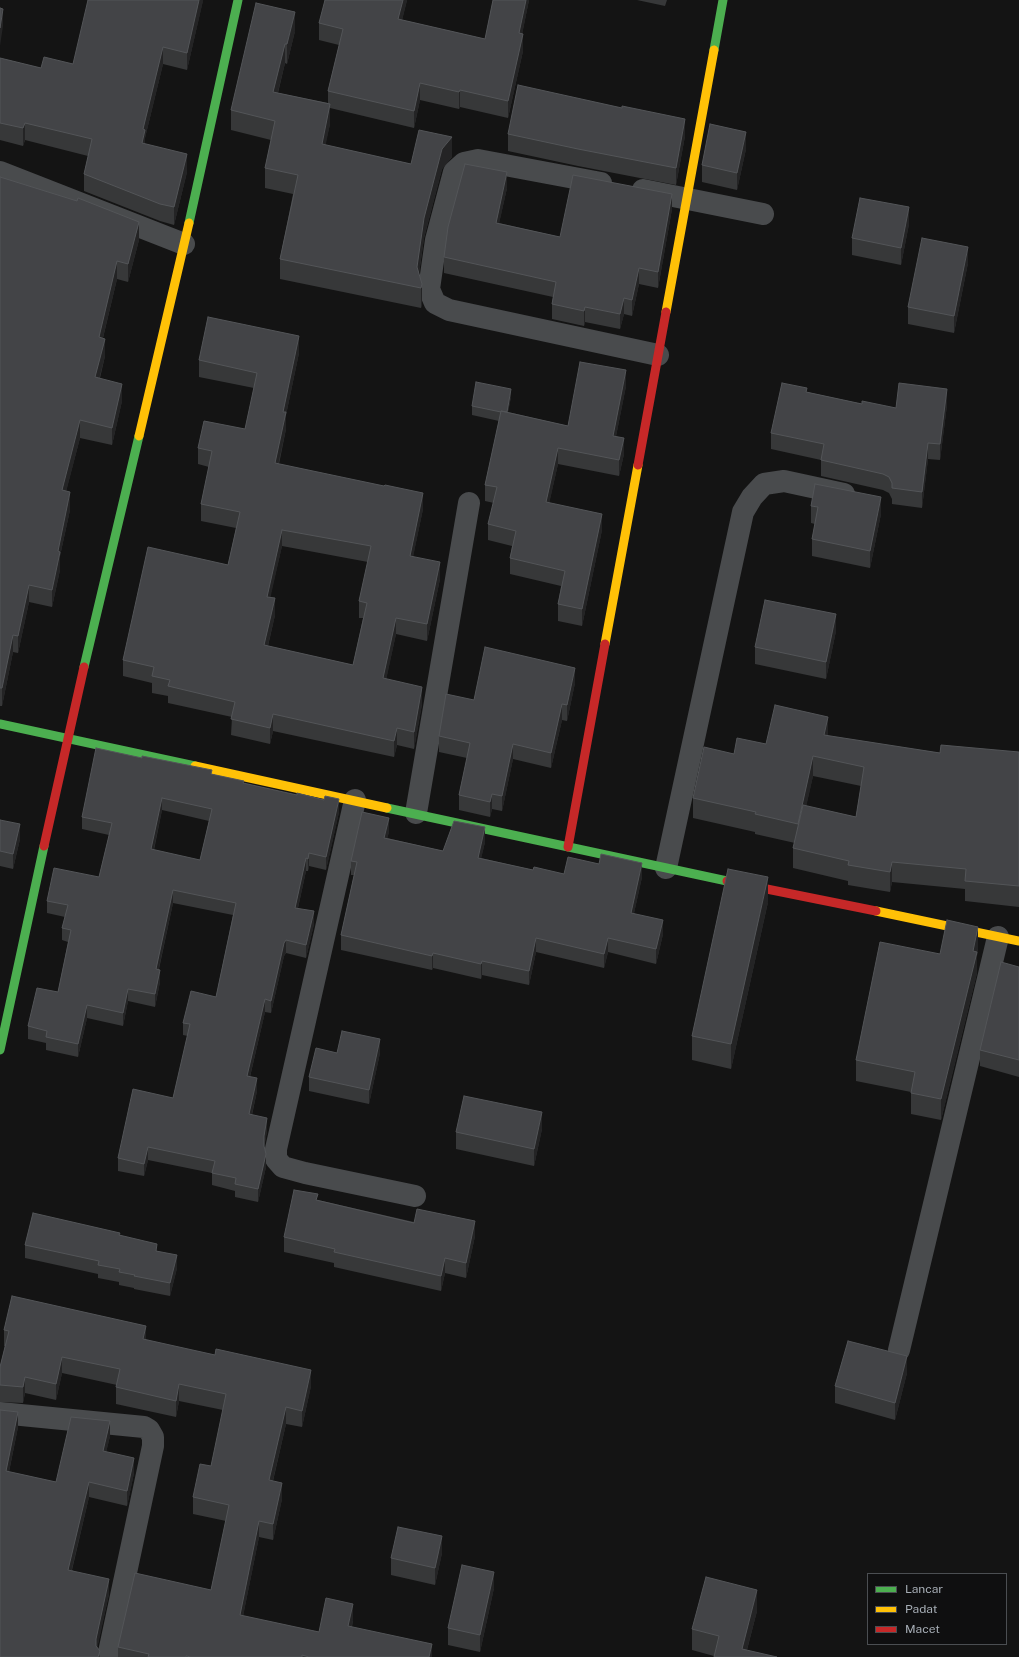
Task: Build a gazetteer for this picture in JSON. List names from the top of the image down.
{
  "legend": ["Lancar", "Padat", "Macet"]
}
